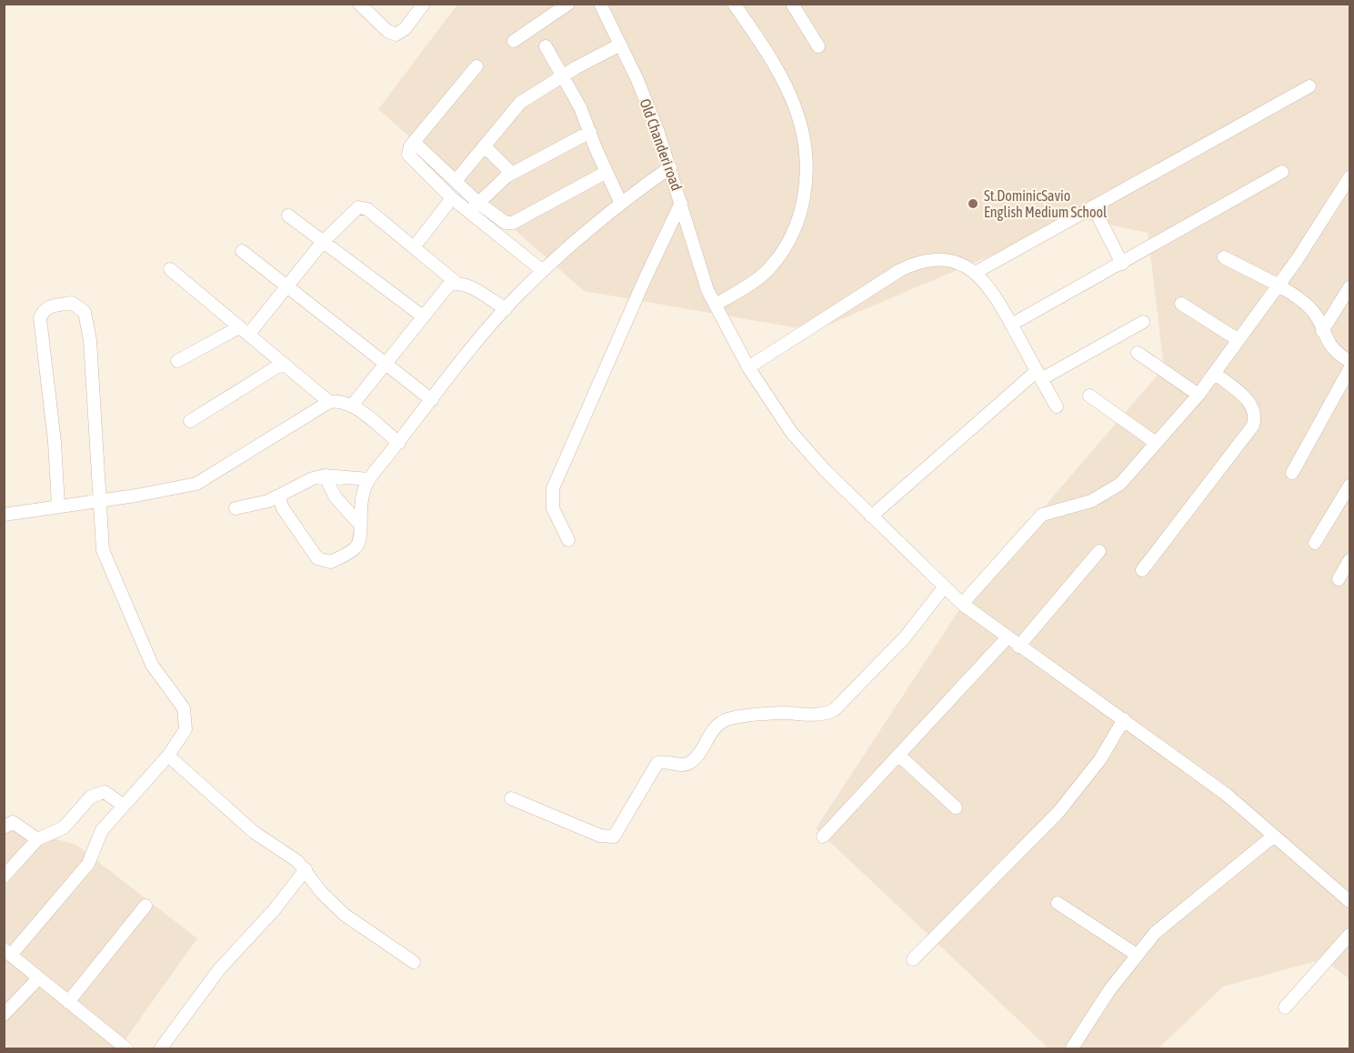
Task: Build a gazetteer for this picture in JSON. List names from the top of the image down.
{
  "streets": {
    "street": ["Old Chanderi road"]
  },
  "places": ["St.DominicSavio English Medium School"]
}
